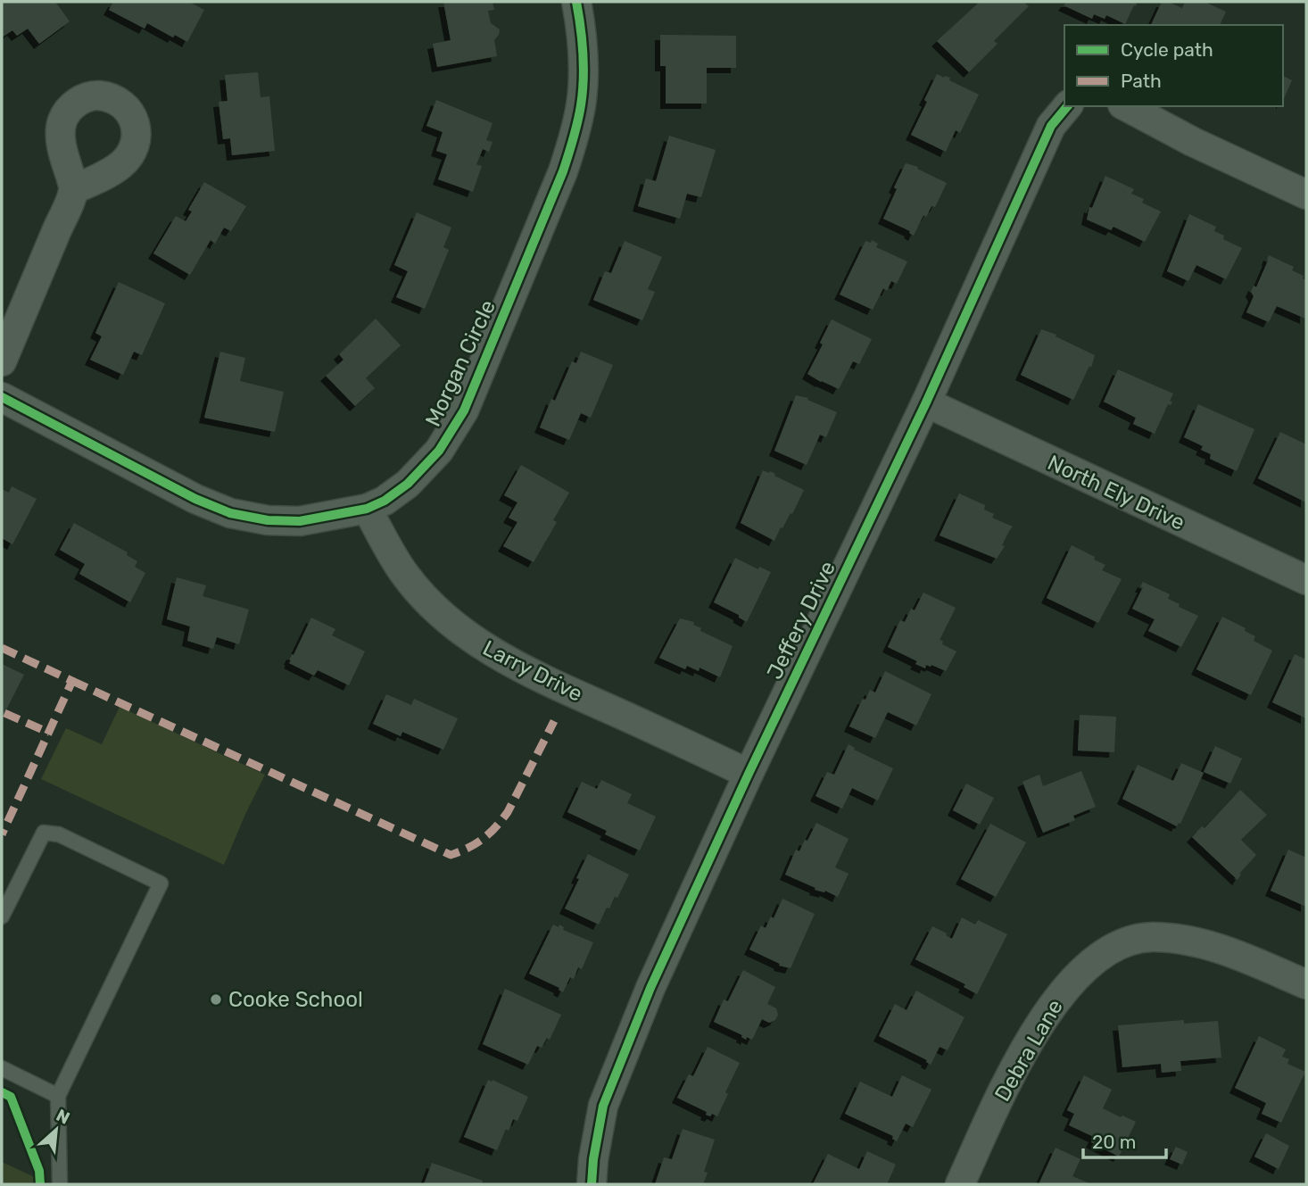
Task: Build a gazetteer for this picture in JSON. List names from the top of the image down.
{
  "streets": {
    "street": [
      "Morgan Circle",
      "North Ely Drive",
      "Jeffery Drive",
      "Larry Drive",
      "Debra Lane"
    ]
  },
  "crossings": [
    ["Morgan Circle", "Larry Drive"],
    ["North Ely Drive", "Jeffery Drive"],
    ["Jeffery Drive", "Larry Drive"]
  ],
  "places": ["Cooke School"],
  "legend": ["Cycle path", "Path"],
  "scale_bar": "20 m",
  "north": "top right"
}
